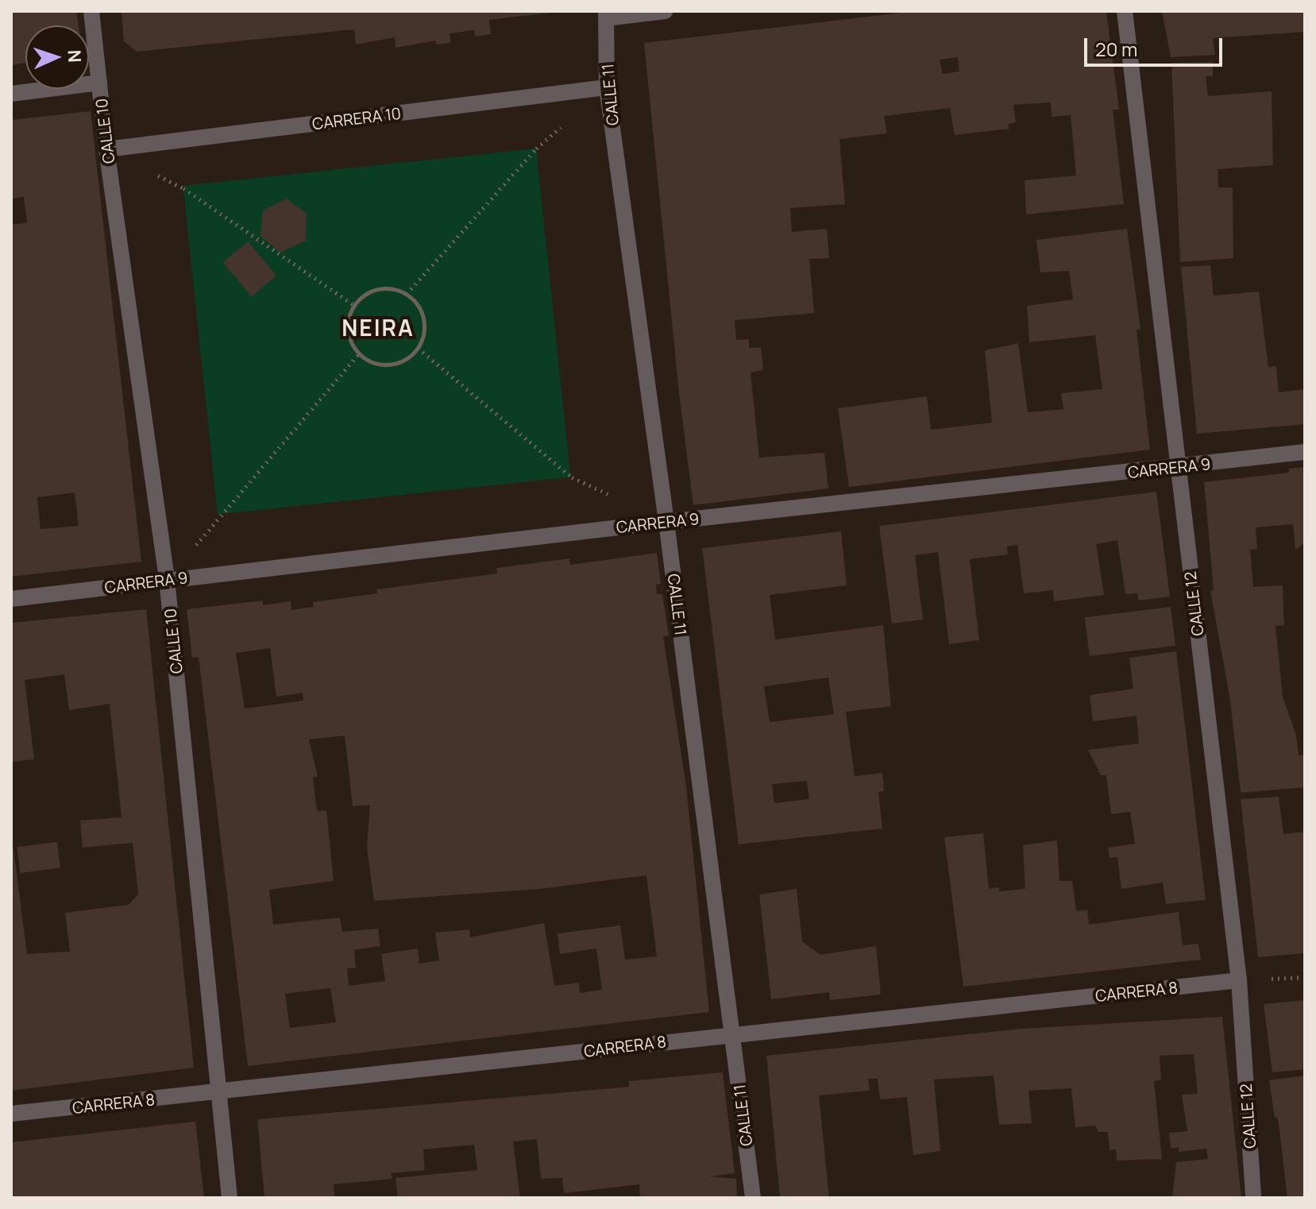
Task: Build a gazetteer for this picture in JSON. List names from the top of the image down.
{
  "streets": {
    "street": [
      "CALLE 11",
      "CARRERA 10",
      "CALLE 10",
      "CARRERA 9",
      "CALLE 12",
      "CARRERA 8"
    ]
  },
  "crossings": [
    ["CALLE 11", "CARRERA 10"],
    ["CALLE 11", "CARRERA 9"],
    ["CALLE 11", "CARRERA 8"],
    ["CARRERA 10", "CALLE 10"],
    ["CALLE 10", "CARRERA 9"],
    ["CALLE 10", "CARRERA 8"],
    ["CARRERA 9", "CALLE 12"],
    ["CALLE 12", "CARRERA 8"]
  ],
  "districts": ["NEIRA"],
  "scale_bar": "20 m",
  "north": "right"
}
